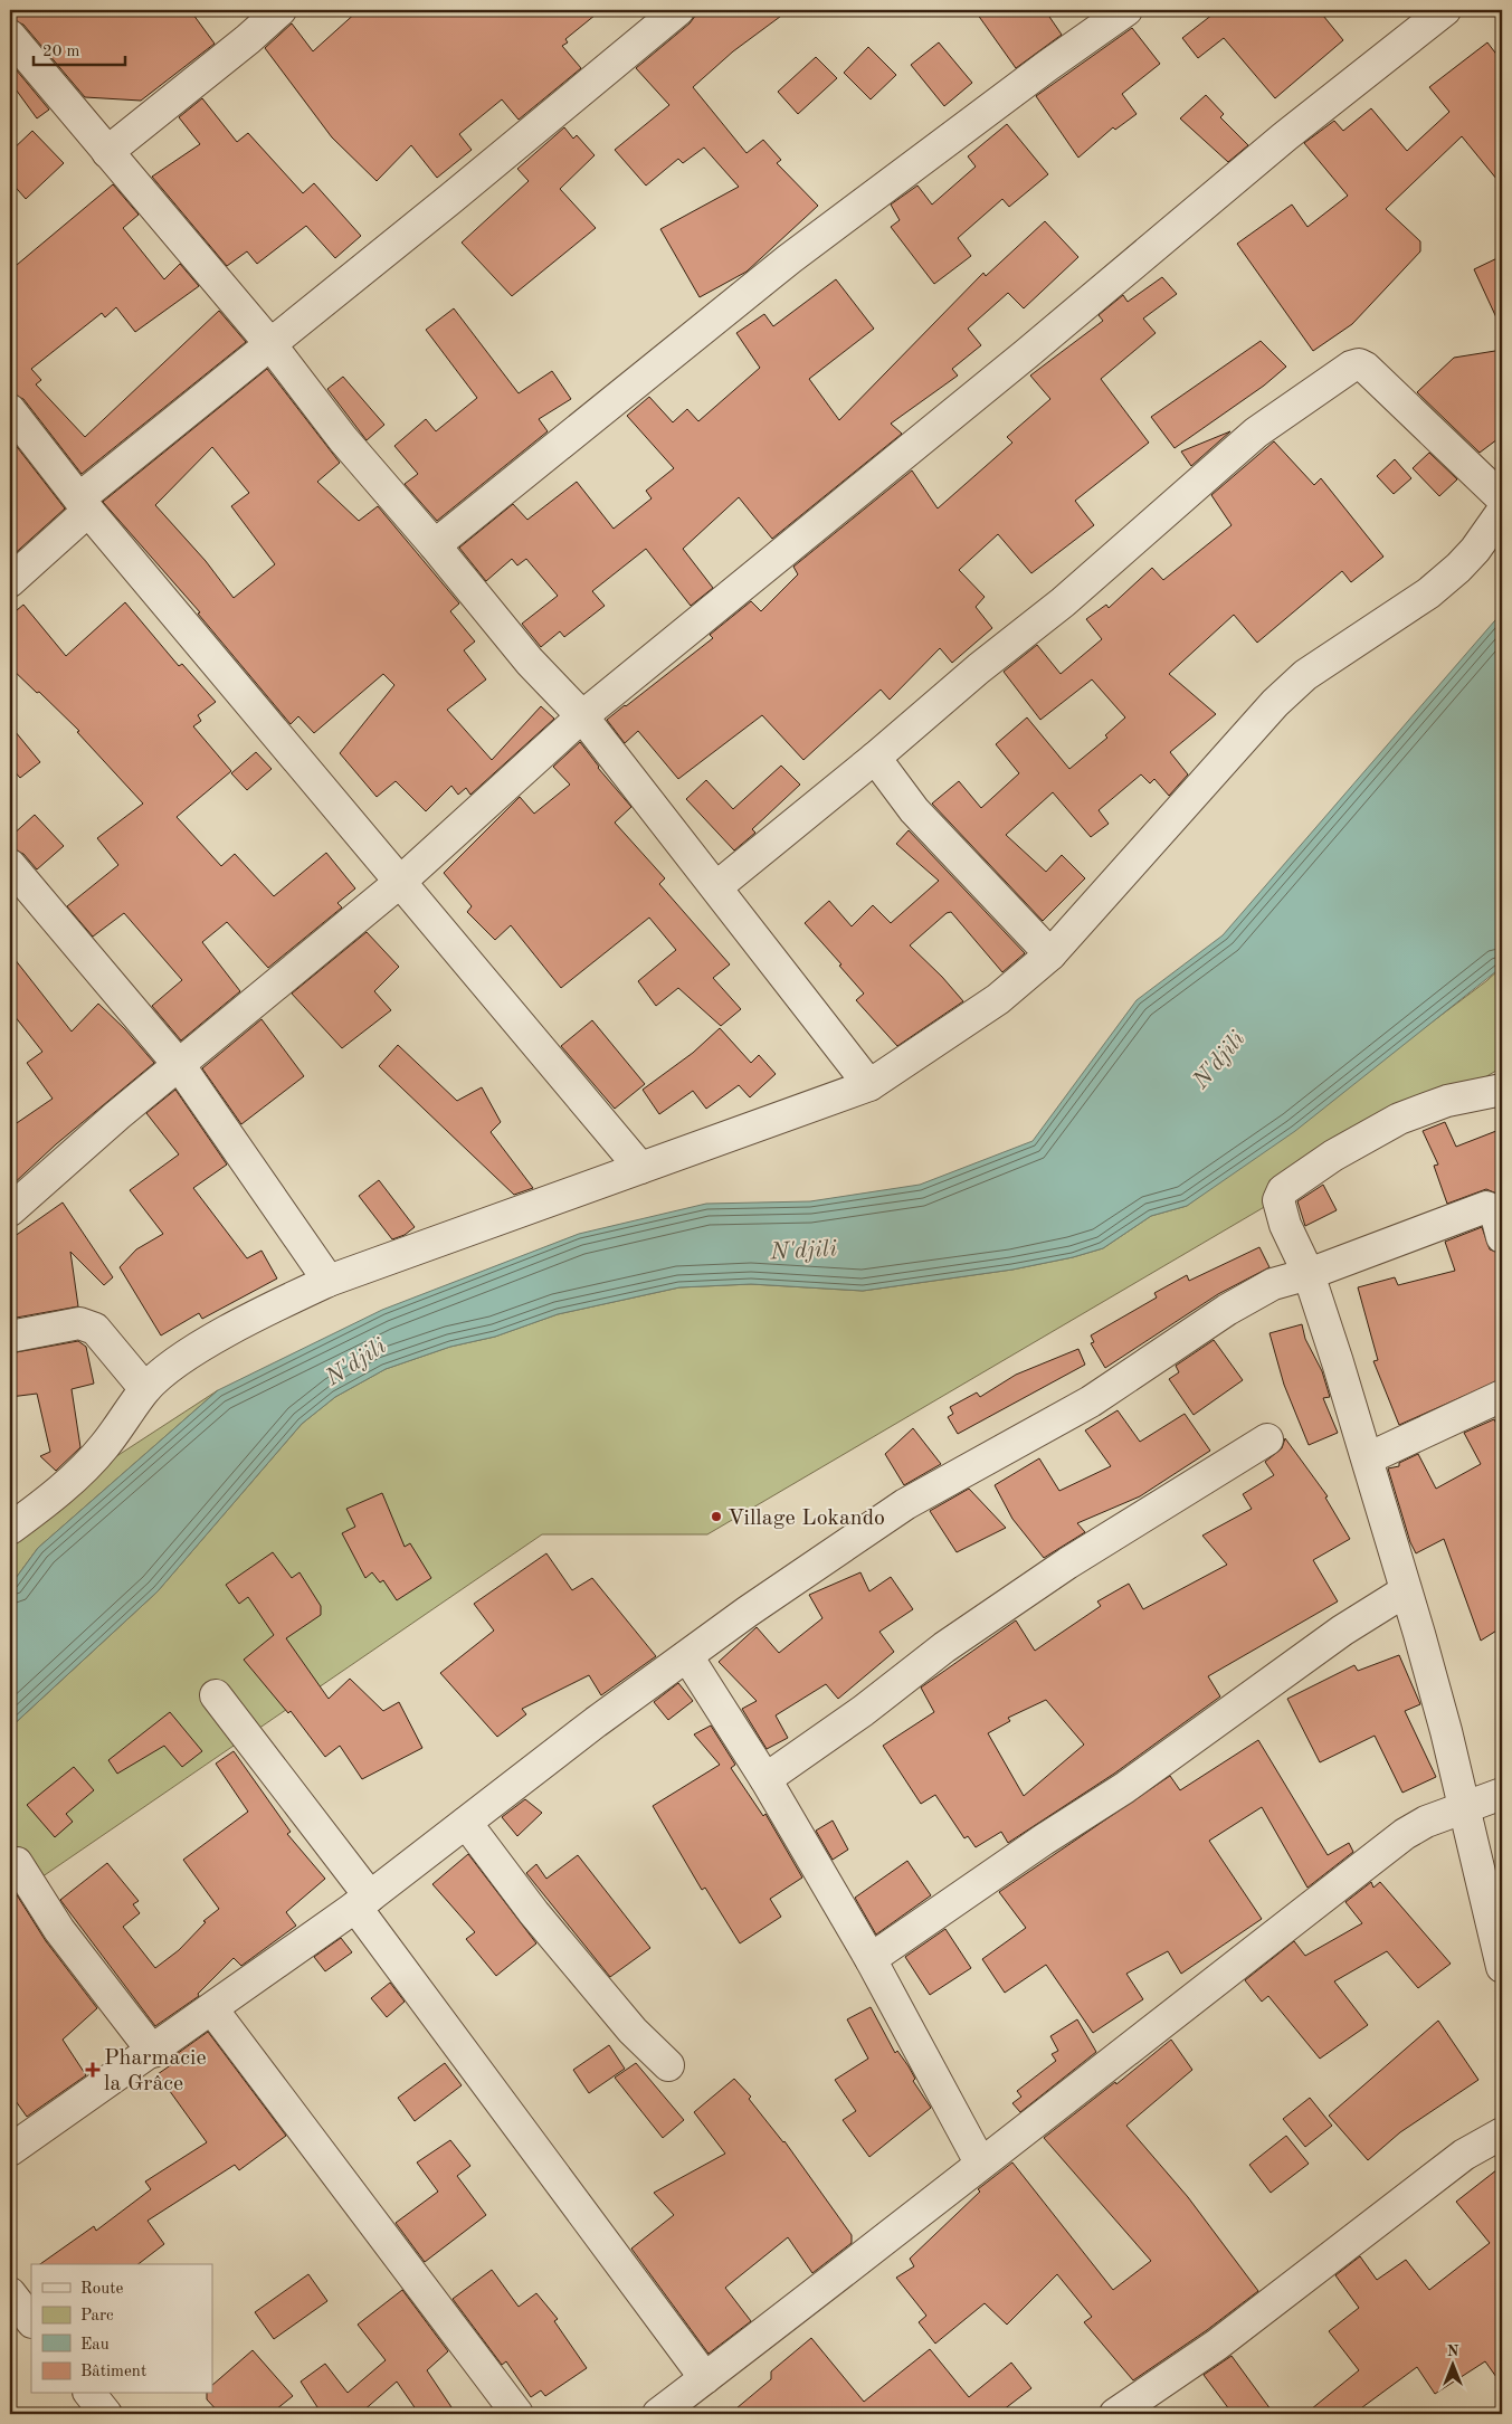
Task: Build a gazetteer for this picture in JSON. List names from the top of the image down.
{
  "water": ["N'djili"],
  "places": {
    "other": ["Village Lokando"],
    "health": ["Pharmacie la Grâce"]
  },
  "legend": [
    "Route",
    "Parc",
    "Eau",
    "Bâtiment"
  ],
  "scale_bar": "20 m",
  "north": "top"
}
